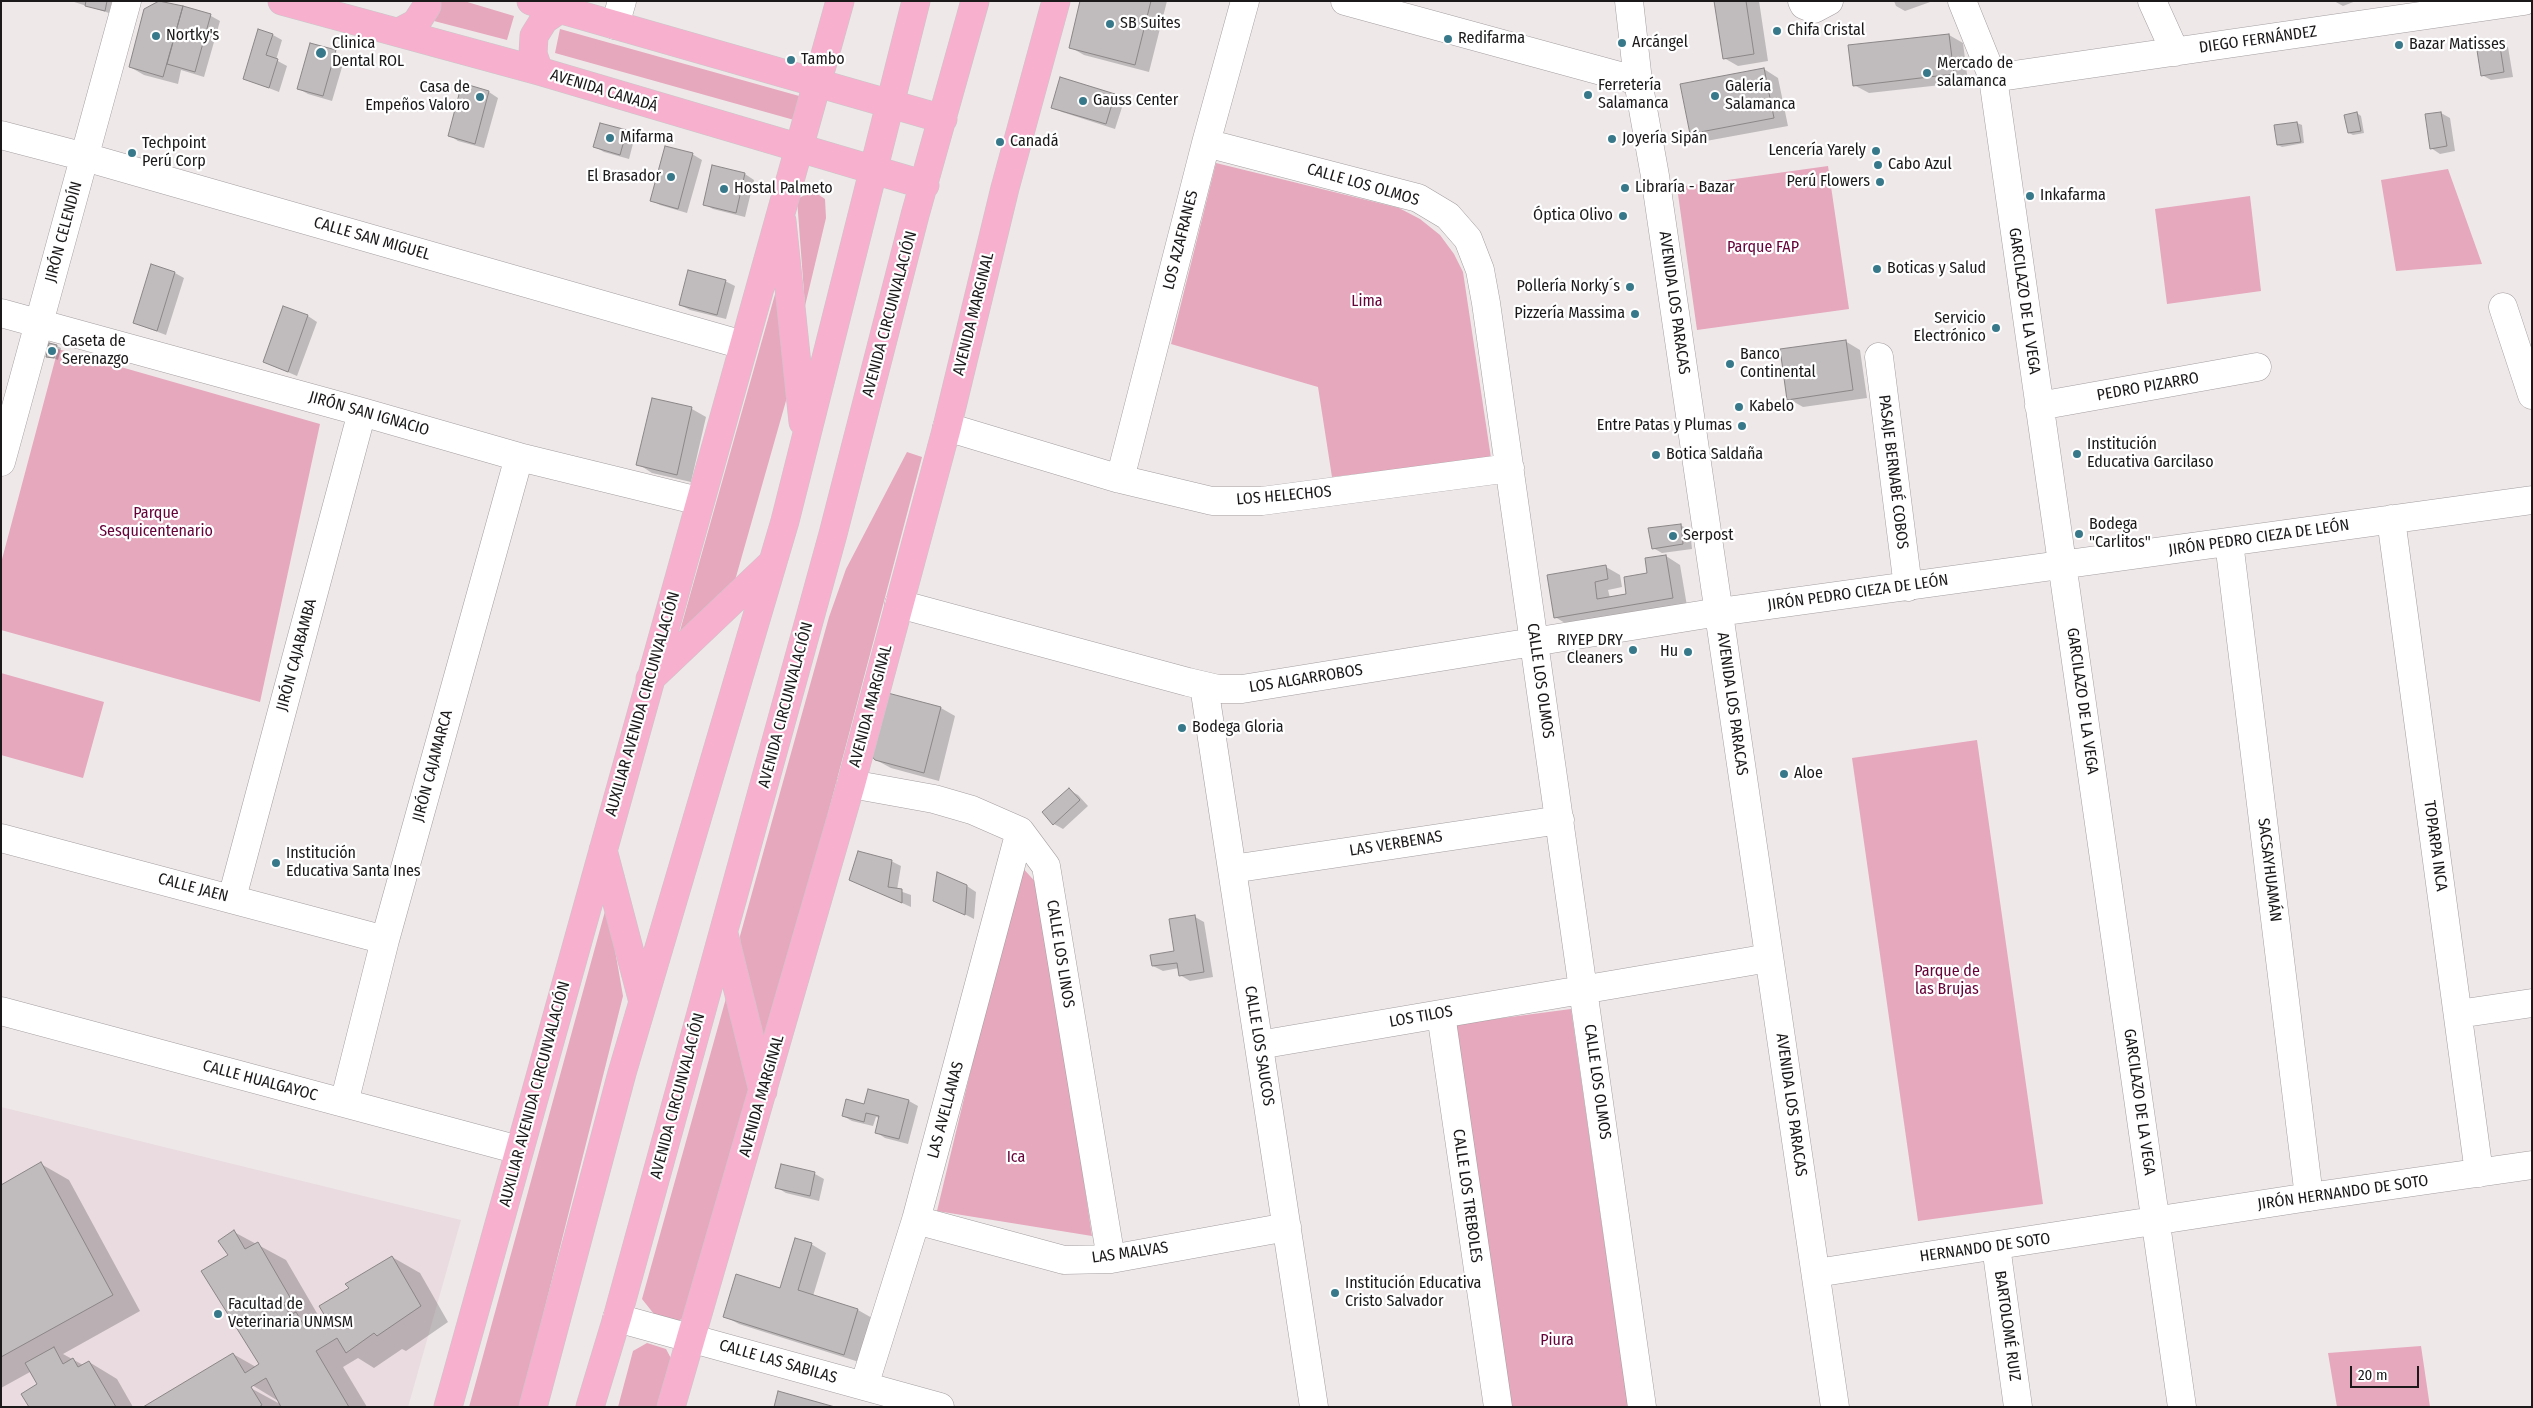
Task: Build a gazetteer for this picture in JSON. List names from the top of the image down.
{
  "streets": {
    "main road": [
      "AVENIDA CANADÁ",
      "AVENIDA CIRCUNVALACIÓN",
      "AVENIDA MARGINAL",
      "AUXILIAR AVENIDA CIRCUNVALACIÓN"
    ],
    "street": [
      "DIEGO FERNÁNDEZ",
      "CALLE LOS OLMOS",
      "JIRÓN CELENDÍN",
      "CALLE SAN MIGUEL",
      "LOS AZAFRANES",
      "GARCILAZO DE LA VEGA",
      "AVENIDA LOS PARACAS",
      "PEDRO PIZARRO",
      "JIRÓN SAN IGNACIO",
      "PASAJE BERNABÉ COBOS",
      "LOS HELECHOS",
      "JIRÓN PEDRO CIEZA DE LEÓN",
      "JIRÓN CAJABAMBA",
      "LOS ALGARROBOS",
      "JIRÓN CAJAMARCA",
      "LAS VERBENAS",
      "TOPARPA INCA",
      "SACSAYHUAMÁN",
      "CALLE JAEN",
      "CALLE LOS LINOS",
      "LOS TILOS",
      "CALLE LOS SAUCOS",
      "CALLE HUALGAYOC",
      "LAS AVELLANAS",
      "JIRÓN HERNANDO DE SOTO",
      "CALLE LOS TREBOLES",
      "HERNANDO DE SOTO",
      "LAS MALVAS",
      "BARTOLOMÉ RUIZ",
      "CALLE LAS SABILAS"
    ]
  },
  "crossings": [
    ["DIEGO FERNÁNDEZ", "GARCILAZO DE LA VEGA"],
    ["AVENIDA CANADÁ", "AVENIDA CIRCUNVALACIÓN"],
    ["AVENIDA CANADÁ", "AUXILIAR AVENIDA CIRCUNVALACIÓN"],
    ["CALLE LOS OLMOS", "LOS AZAFRANES"],
    ["CALLE LOS OLMOS", "LOS HELECHOS"],
    ["CALLE LOS OLMOS", "LOS ALGARROBOS"],
    ["CALLE LOS OLMOS", "LAS VERBENAS"],
    ["CALLE LOS OLMOS", "LOS TILOS"],
    ["JIRÓN CELENDÍN", "CALLE SAN MIGUEL"],
    ["JIRÓN CELENDÍN", "JIRÓN SAN IGNACIO"],
    ["CALLE SAN MIGUEL", "AUXILIAR AVENIDA CIRCUNVALACIÓN"],
    ["LOS AZAFRANES", "LOS HELECHOS"],
    ["GARCILAZO DE LA VEGA", "PEDRO PIZARRO"],
    ["GARCILAZO DE LA VEGA", "JIRÓN PEDRO CIEZA DE LEÓN"],
    ["GARCILAZO DE LA VEGA", "JIRÓN HERNANDO DE SOTO"],
    ["GARCILAZO DE LA VEGA", "HERNANDO DE SOTO"],
    ["AVENIDA LOS PARACAS", "JIRÓN PEDRO CIEZA DE LEÓN"],
    ["AVENIDA LOS PARACAS", "LOS ALGARROBOS"],
    ["AVENIDA LOS PARACAS", "LOS TILOS"],
    ["AVENIDA LOS PARACAS", "HERNANDO DE SOTO"],
    ["AVENIDA CIRCUNVALACIÓN", "CALLE LAS SABILAS"],
    ["AVENIDA MARGINAL", "LOS HELECHOS"],
    ["AVENIDA MARGINAL", "LOS ALGARROBOS"],
    ["AVENIDA MARGINAL", "CALLE LOS LINOS"],
    ["AVENIDA MARGINAL", "CALLE LAS SABILAS"],
    ["JIRÓN SAN IGNACIO", "JIRÓN CAJABAMBA"],
    ["JIRÓN SAN IGNACIO", "AUXILIAR AVENIDA CIRCUNVALACIÓN"],
    ["JIRÓN SAN IGNACIO", "JIRÓN CAJAMARCA"],
    ["PASAJE BERNABÉ COBOS", "JIRÓN PEDRO CIEZA DE LEÓN"],
    ["JIRÓN PEDRO CIEZA DE LEÓN", "LOS ALGARROBOS"],
    ["JIRÓN PEDRO CIEZA DE LEÓN", "TOPARPA INCA"],
    ["JIRÓN PEDRO CIEZA DE LEÓN", "SACSAYHUAMÁN"],
    ["JIRÓN CAJABAMBA", "CALLE JAEN"],
    ["LOS ALGARROBOS", "CALLE LOS SAUCOS"],
    ["AUXILIAR AVENIDA CIRCUNVALACIÓN", "CALLE HUALGAYOC"],
    ["JIRÓN CAJAMARCA", "CALLE JAEN"],
    ["JIRÓN CAJAMARCA", "CALLE HUALGAYOC"],
    ["LAS VERBENAS", "CALLE LOS SAUCOS"],
    ["TOPARPA INCA", "JIRÓN HERNANDO DE SOTO"],
    ["SACSAYHUAMÁN", "JIRÓN HERNANDO DE SOTO"],
    ["CALLE LOS LINOS", "LAS AVELLANAS"],
    ["CALLE LOS LINOS", "LAS MALVAS"],
    ["LOS TILOS", "CALLE LOS SAUCOS"],
    ["LOS TILOS", "CALLE LOS TREBOLES"],
    ["CALLE LOS SAUCOS", "LAS MALVAS"],
    ["LAS AVELLANAS", "LAS MALVAS"],
    ["LAS AVELLANAS", "CALLE LAS SABILAS"],
    ["JIRÓN HERNANDO DE SOTO", "HERNANDO DE SOTO"],
    ["HERNANDO DE SOTO", "BARTOLOMÉ RUIZ"]
  ],
  "parks": [
    "Parque FAP",
    "Lima",
    "Parque Sesquicentenario",
    "Parque de las Brujas",
    "Ica",
    "Piura"
  ],
  "places": [
    "SB Suites",
    "Chifa Cristal",
    "Nortky's",
    "Redifarma",
    "Arcángel",
    "Bazar Matisses",
    "Clinica Dental ROL",
    "Tambo",
    "Mercado de salamanca",
    "Ferretería Salamanca",
    "Galería Salamanca",
    "Casa de Empeños Valoro",
    "Gauss Center",
    "Mifarma",
    "Joyería Sipán",
    "Canadá",
    "Lencería Yarely",
    "Techpoint Perú Corp",
    "Cabo Azul",
    "El Brasador",
    "Perú Flowers",
    "Libraría - Bazar",
    "Hostal Palmeto",
    "Inkafarma",
    "Óptica Olivo",
    "Boticas y Salud",
    "Pollería Norky´s",
    "Pizzería Massima",
    "Servicio Electrónico",
    "Caseta de Serenazgo",
    "Banco Continental",
    "Kabelo",
    "Entre Patas y Plumas",
    "Institución Educativa Garcilaso",
    "Botica Saldaña",
    "Bodega \"Carlitos\"",
    "Serpost",
    "RIYEP DRY Cleaners",
    "Hu",
    "Bodega Gloria",
    "Aloe",
    "Institución Educativa Santa Ines",
    "Institución Educativa Cristo Salvador",
    "Facultad de Veterinaria UNMSM"
  ],
  "scale_bar": "20 m"
}
